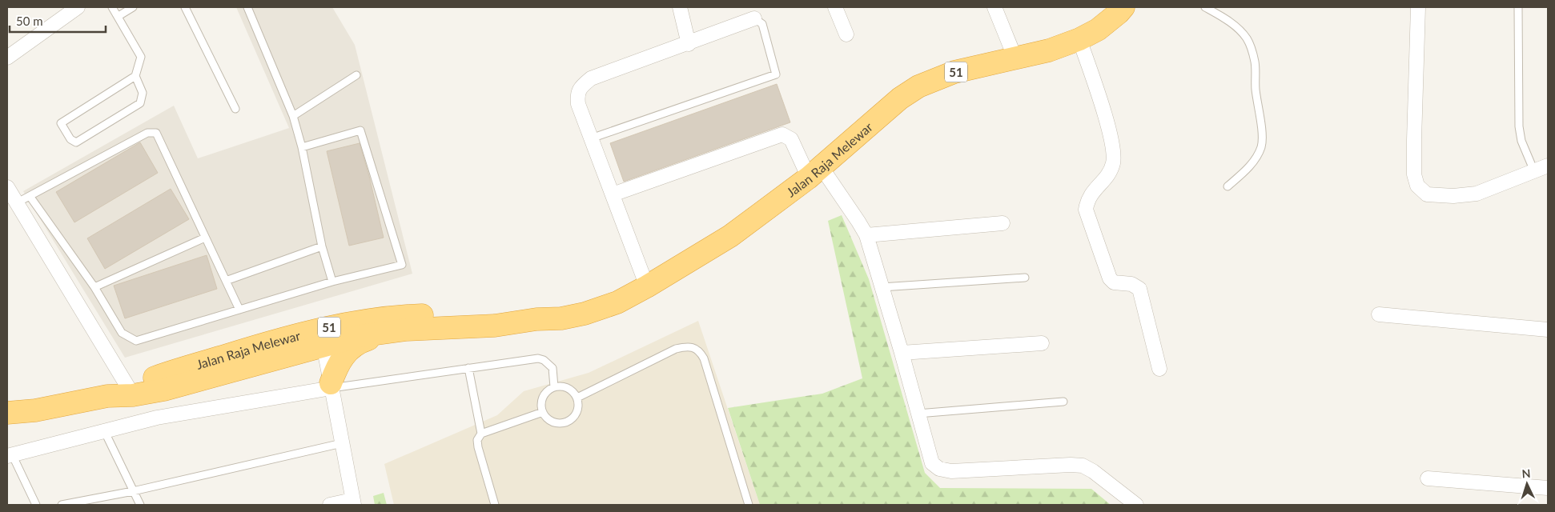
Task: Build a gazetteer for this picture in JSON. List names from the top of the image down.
{
  "streets": {
    "highway": ["51", "Jalan Raja Melewar"]
  },
  "scale_bar": "50 m",
  "north": "top"
}
